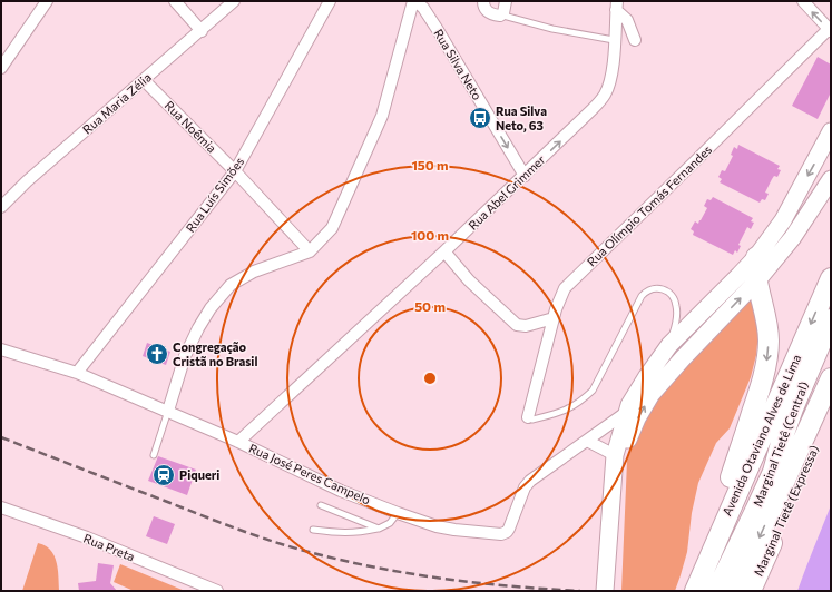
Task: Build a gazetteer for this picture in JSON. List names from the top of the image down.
{
  "streets": {
    "highway": ["Avenida Otaviano Alves de Lima", "Marginal Tietê (Central)", "Marginal Tietê (Expressa)"],
    "street": [
      "Rua Silva Neto",
      "Rua Maria Zélia",
      "Rua Noêmia",
      "Rua Abel Grimmer",
      "Rua Luís Simões",
      "Rua Olímpio Tomás Fernandes",
      "Rua José Peres Campelo",
      "Rua Preta"
    ]
  },
  "crossings": [
    ["Rua Silva Neto", "Rua Abel Grimmer"],
    ["Rua Maria Zélia", "Rua Noêmia"],
    ["Rua Noêmia", "Rua Luís Simões"],
    ["Rua Abel Grimmer", "Rua José Peres Campelo"],
    ["Rua Luís Simões", "Rua José Peres Campelo"]
  ],
  "one_way": ["Rua Silva Neto"],
  "places": {
    "bus stop": ["Rua Silva Neto, 63"],
    "church": ["Congregação Cristã no Brasil"],
    "station": ["Piqueri"]
  },
  "rings": ["150 m", "100 m", "50 m"]
}
